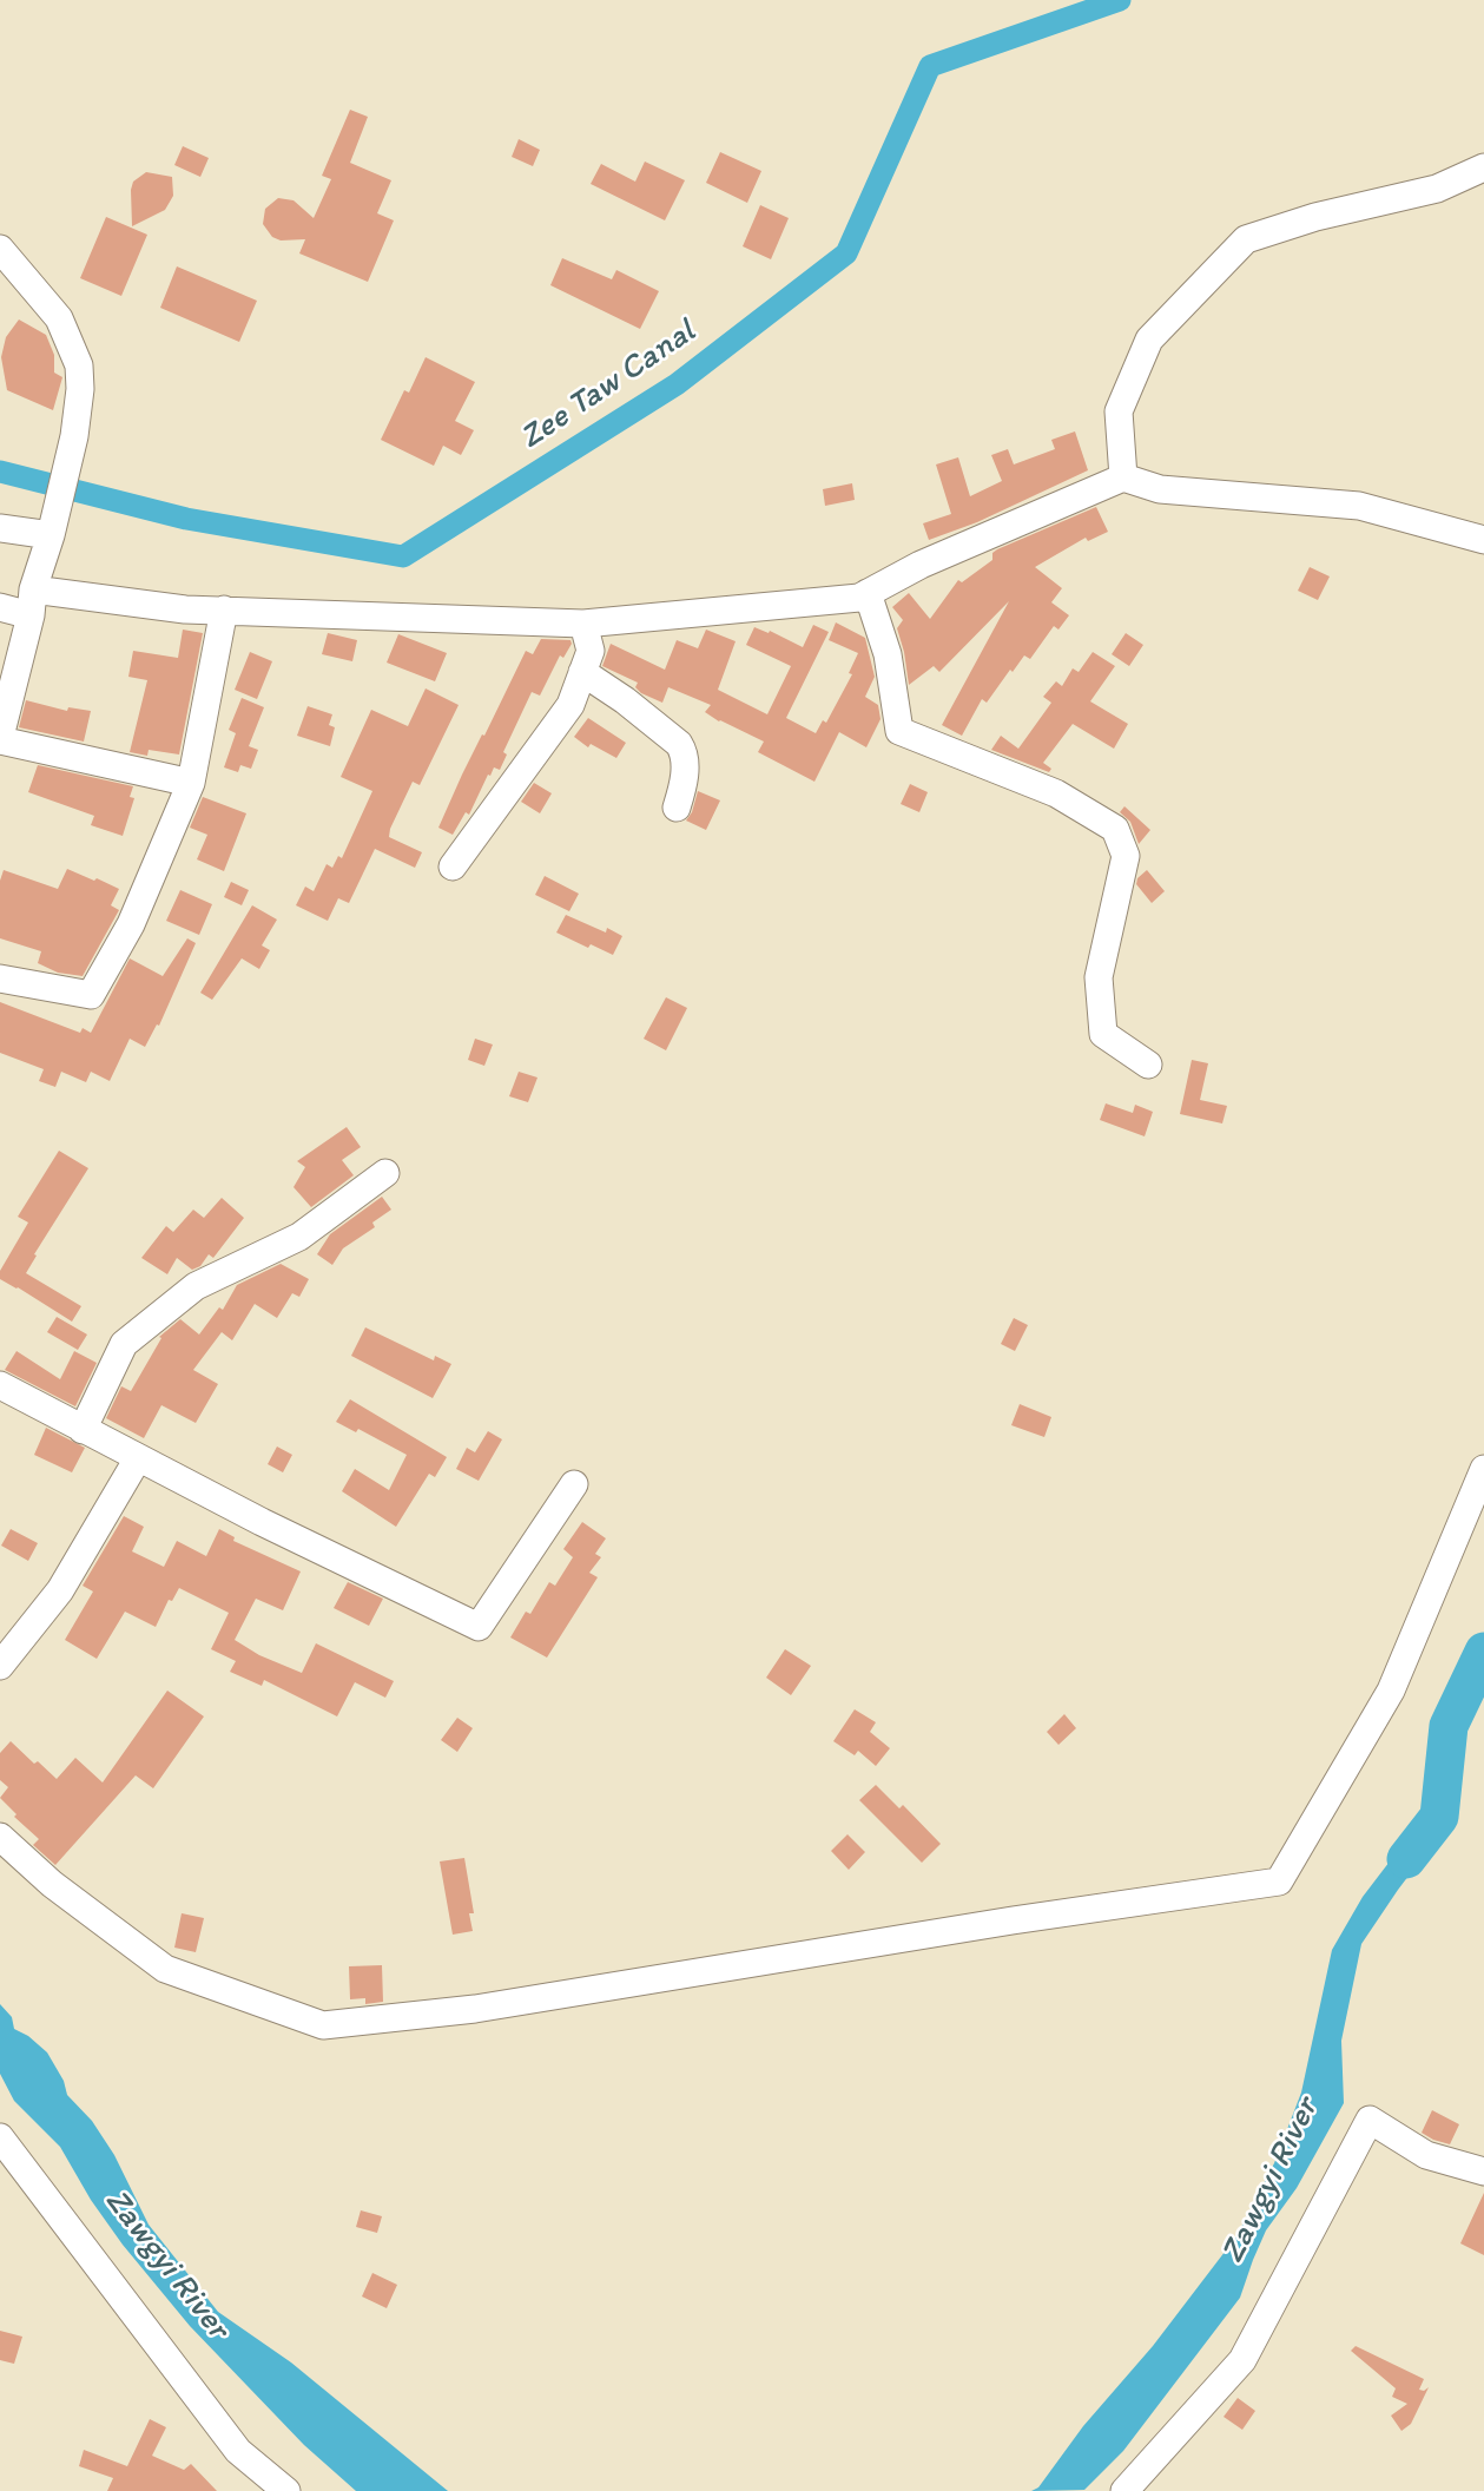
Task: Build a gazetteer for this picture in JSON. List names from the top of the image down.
{
  "water": ["Zee Taw Canal", "Zawgyi River"]
}
